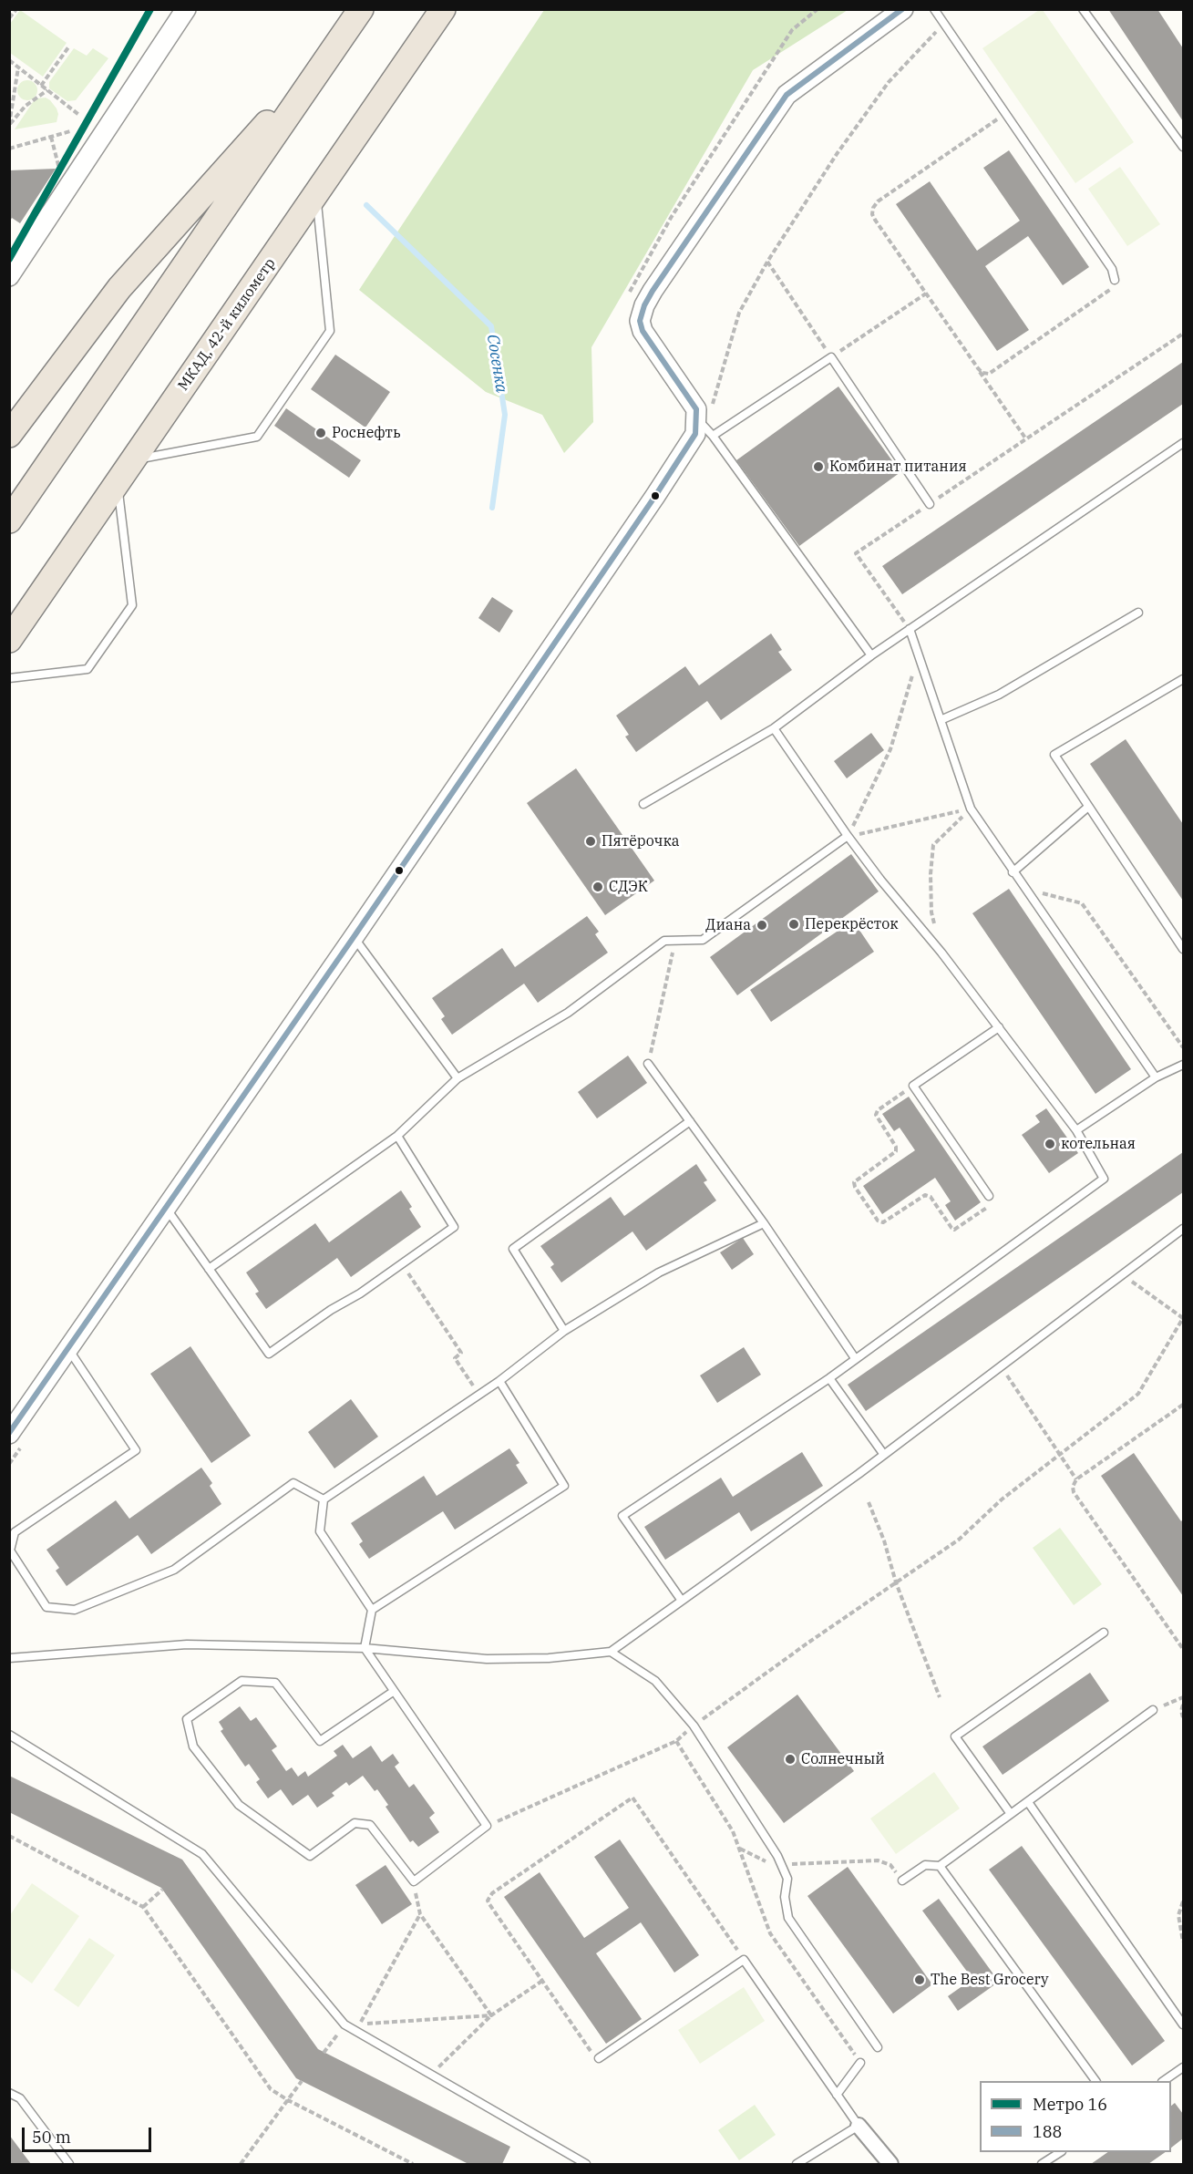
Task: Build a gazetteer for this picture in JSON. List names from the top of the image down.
{
  "streets": {
    "highway": ["МКАД, 42-й километр"]
  },
  "water": ["Сосенка"],
  "places": [
    "Роснефть",
    "Комбинат питания",
    "Пятёрочка",
    "СДЭК",
    "Перекрёсток",
    "Диана",
    "котельная",
    "Солнечный",
    "The Best Grocery"
  ],
  "lines": ["metro line 16", "transit line 188"],
  "legend": ["Метро 16", "188"],
  "scale_bar": "50 m"
}
